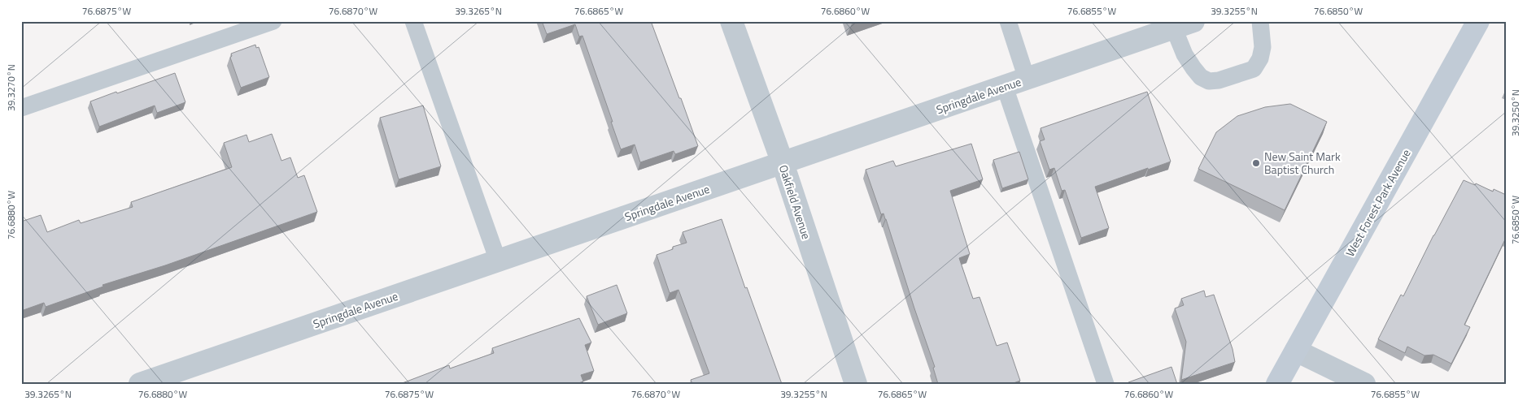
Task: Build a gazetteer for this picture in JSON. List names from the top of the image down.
{
  "streets": {
    "main road": ["West Forest Park Avenue"],
    "street": ["Springdale Avenue", "Oakfield Avenue"]
  },
  "crossings": [
    ["Springdale Avenue", "Oakfield Avenue"]
  ],
  "places": ["New Saint Mark Baptist Church"],
  "coordinates": [
    "76.6875°W",
    "76.6870°W",
    "39.3265°N",
    "76.6865°W",
    "76.6860°W",
    "76.6855°W",
    "39.3255°N",
    "76.6850°W",
    "39.3270°N",
    "39.3250°N",
    "76.6880°W"
  ]
}
